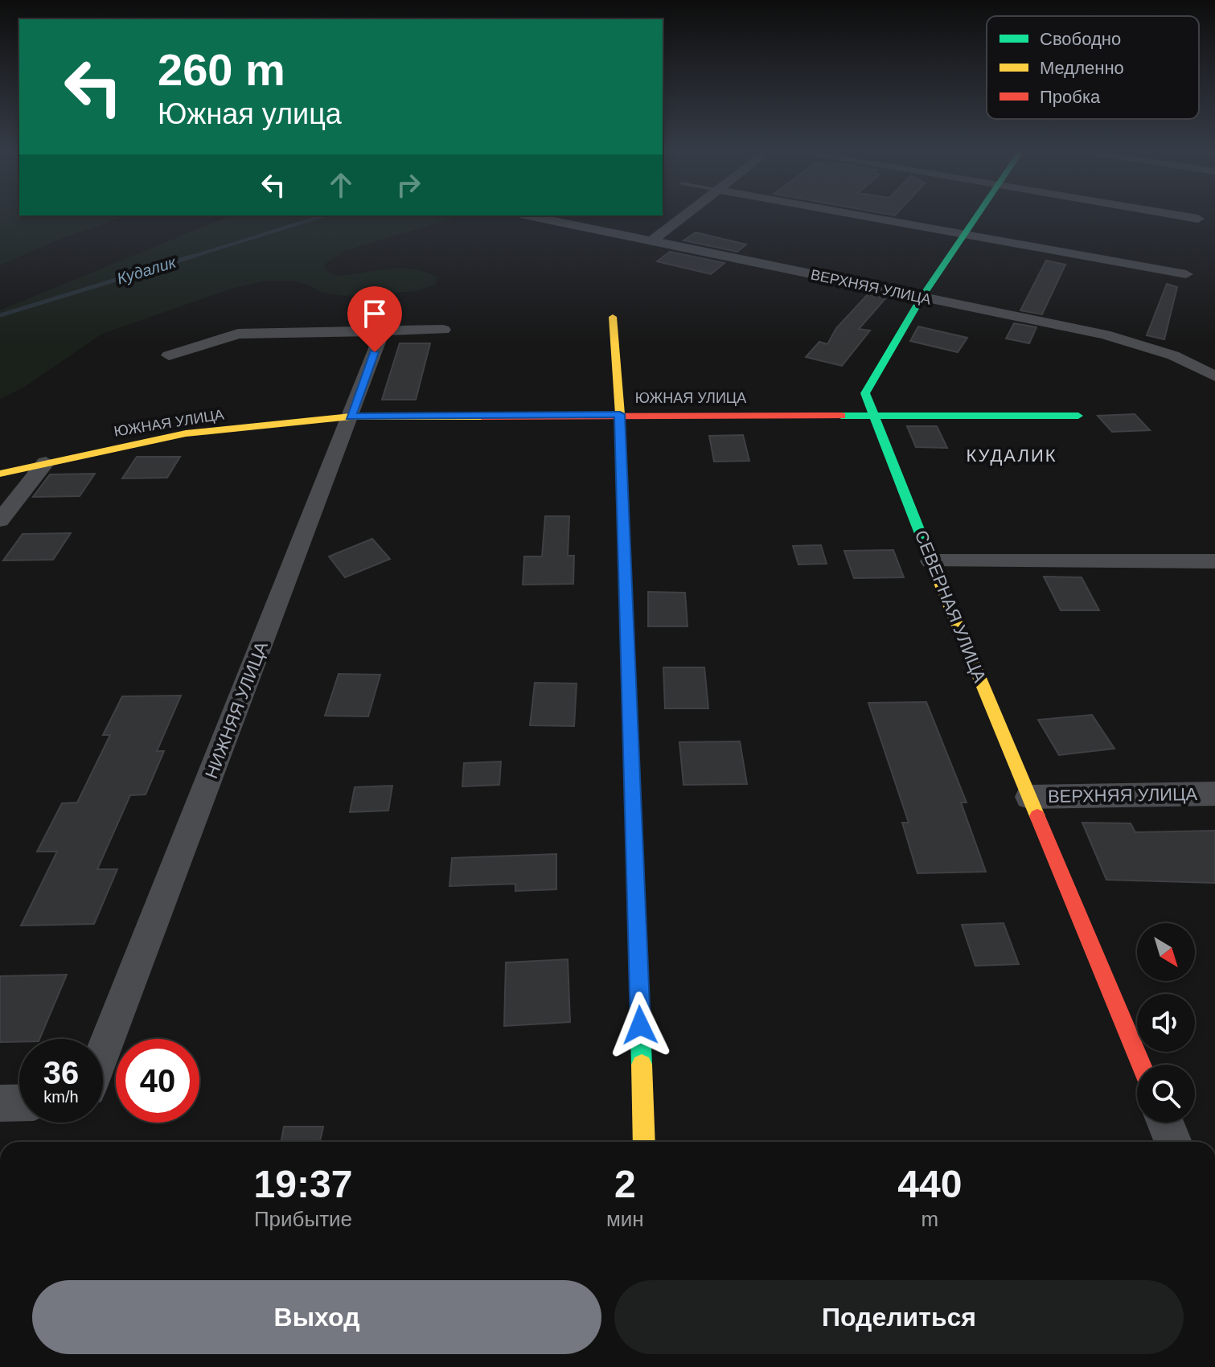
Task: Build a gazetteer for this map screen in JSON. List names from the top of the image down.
{
  "streets": {
    "street": [
      "ВЕРХНЯЯ УЛИЦА",
      "ЮЖНАЯ УЛИЦА",
      "СЕВЕРНАЯ УЛИЦА",
      "НИЖНЯЯ УЛИЦА"
    ]
  },
  "crossings": [
    ["ВЕРХНЯЯ УЛИЦА", "СЕВЕРНАЯ УЛИЦА"],
    ["ЮЖНАЯ УЛИЦА", "СЕВЕРНАЯ УЛИЦА"],
    ["ЮЖНАЯ УЛИЦА", "НИЖНЯЯ УЛИЦА"]
  ],
  "districts": ["КУДАЛИК"],
  "water": ["Кудалик"],
  "legend": ["Свободно", "Медленно", "Пробка"],
  "north": "bottom right",
  "page": {
    "turn": ["260 m", "Южная улица"],
    "speed": "36 km/h",
    "limit": "40",
    "eta": [
      "19:37",
      "Прибытие",
      "2",
      "мин",
      "440",
      "m"
    ],
    "buttons": ["Выход", "Поделиться"]
  }
}
